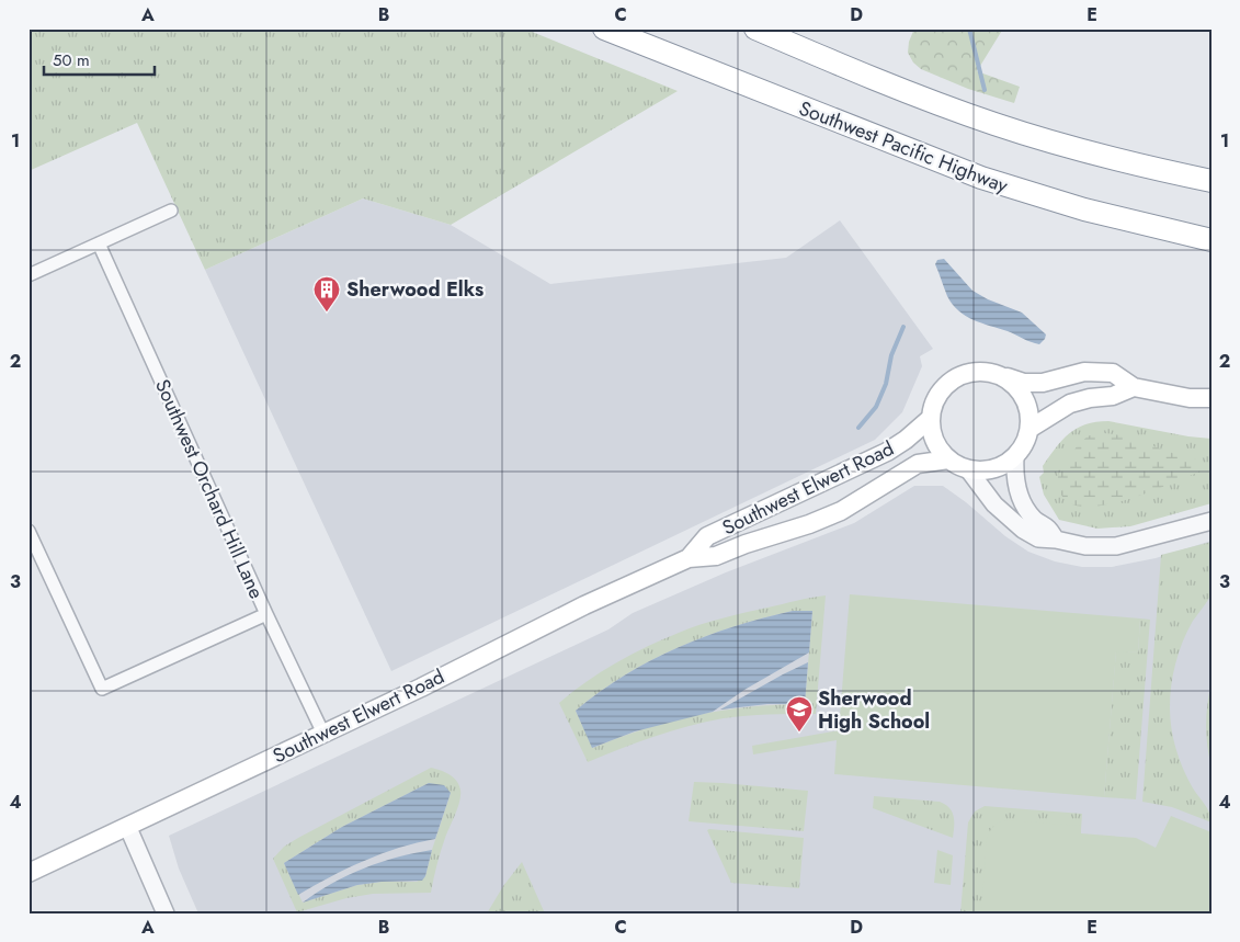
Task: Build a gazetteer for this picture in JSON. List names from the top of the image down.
{
  "streets": {
    "highway": ["Southwest Pacific Highway"],
    "main road": ["Southwest Elwert Road"],
    "street": ["Southwest Orchard Hill Lane"]
  },
  "crossings": [
    ["Southwest Elwert Road", "Southwest Orchard Hill Lane"]
  ],
  "places": {
    "building": ["Sherwood Elks"],
    "school or university": ["Sherwood High School"]
  },
  "scale_bar": "50 m",
  "grid": {
    "columns": [
      "A",
      "B",
      "C",
      "D",
      "E"
    ],
    "rows": [
      "1",
      "2",
      "3",
      "4"
    ]
  }
}
